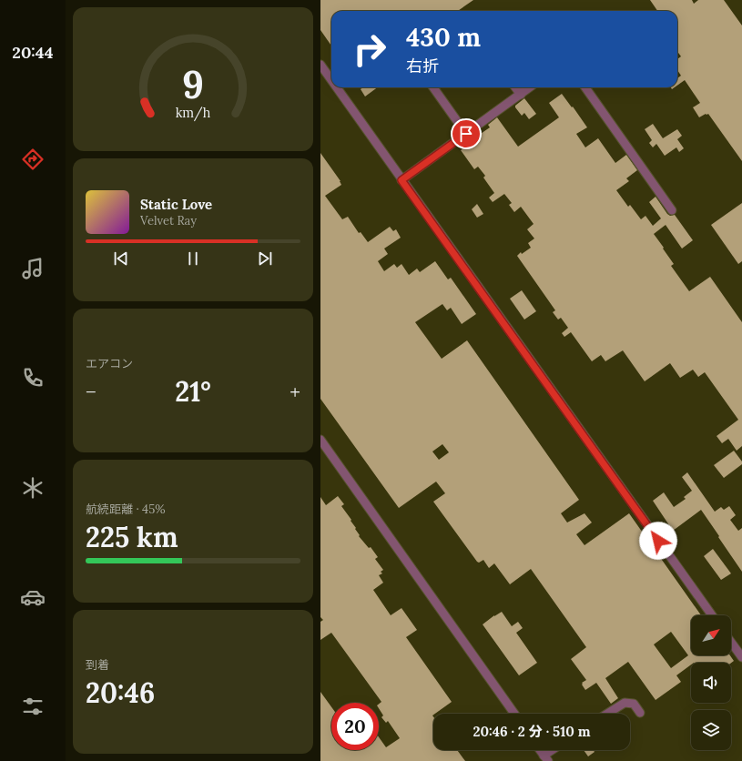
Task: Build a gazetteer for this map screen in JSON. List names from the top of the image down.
{
  "north": "top right",
  "page": {
    "tabs": "20:44",
    "turn": ["430 m", "右折"],
    "song": ["Static Love", "Velvet Ray"],
    "tile": [
      "エアコン",
      ["航続距離 · 45%", "225 km"],
      ["到着", "20:46"]
    ],
    "heat": ["−", "21°", "+"],
    "limit": "20",
    "trip": "20:46 · 2 分 · 510 m",
    "gauge": ["9", "km/h"]
  }
}
